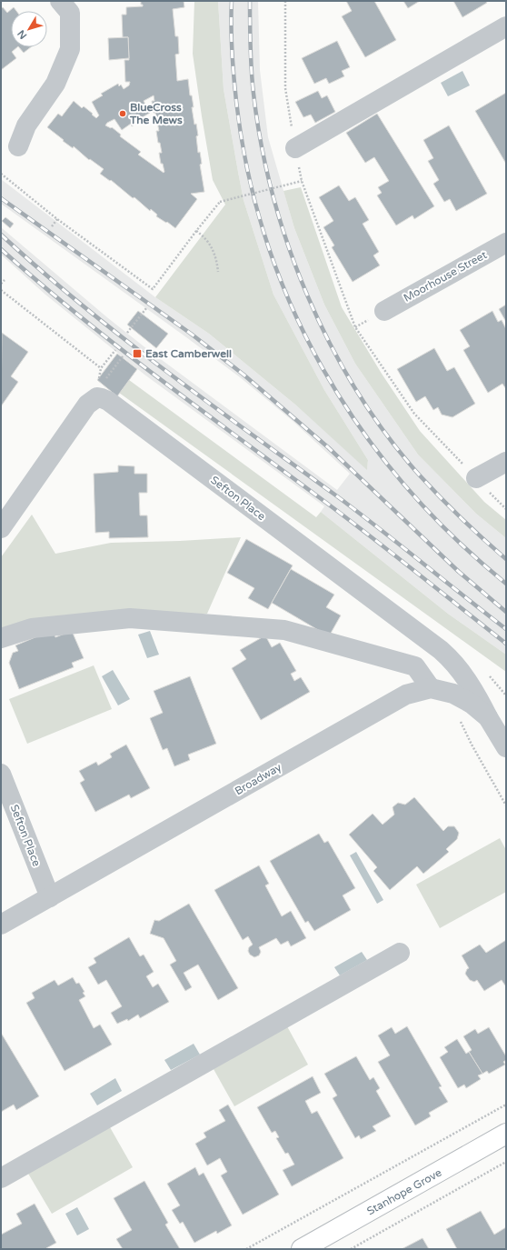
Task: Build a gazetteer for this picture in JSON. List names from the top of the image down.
{
  "streets": {
    "main road": ["Stanhope Grove"],
    "street": ["Moorhouse Street", "Sefton Place", "Broadway"]
  },
  "crossings": [
    ["Sefton Place", "Broadway"]
  ],
  "places": {
    "other": ["BlueCross The Mews"],
    "transit": ["East Camberwell"]
  },
  "north": "bottom left"
}
